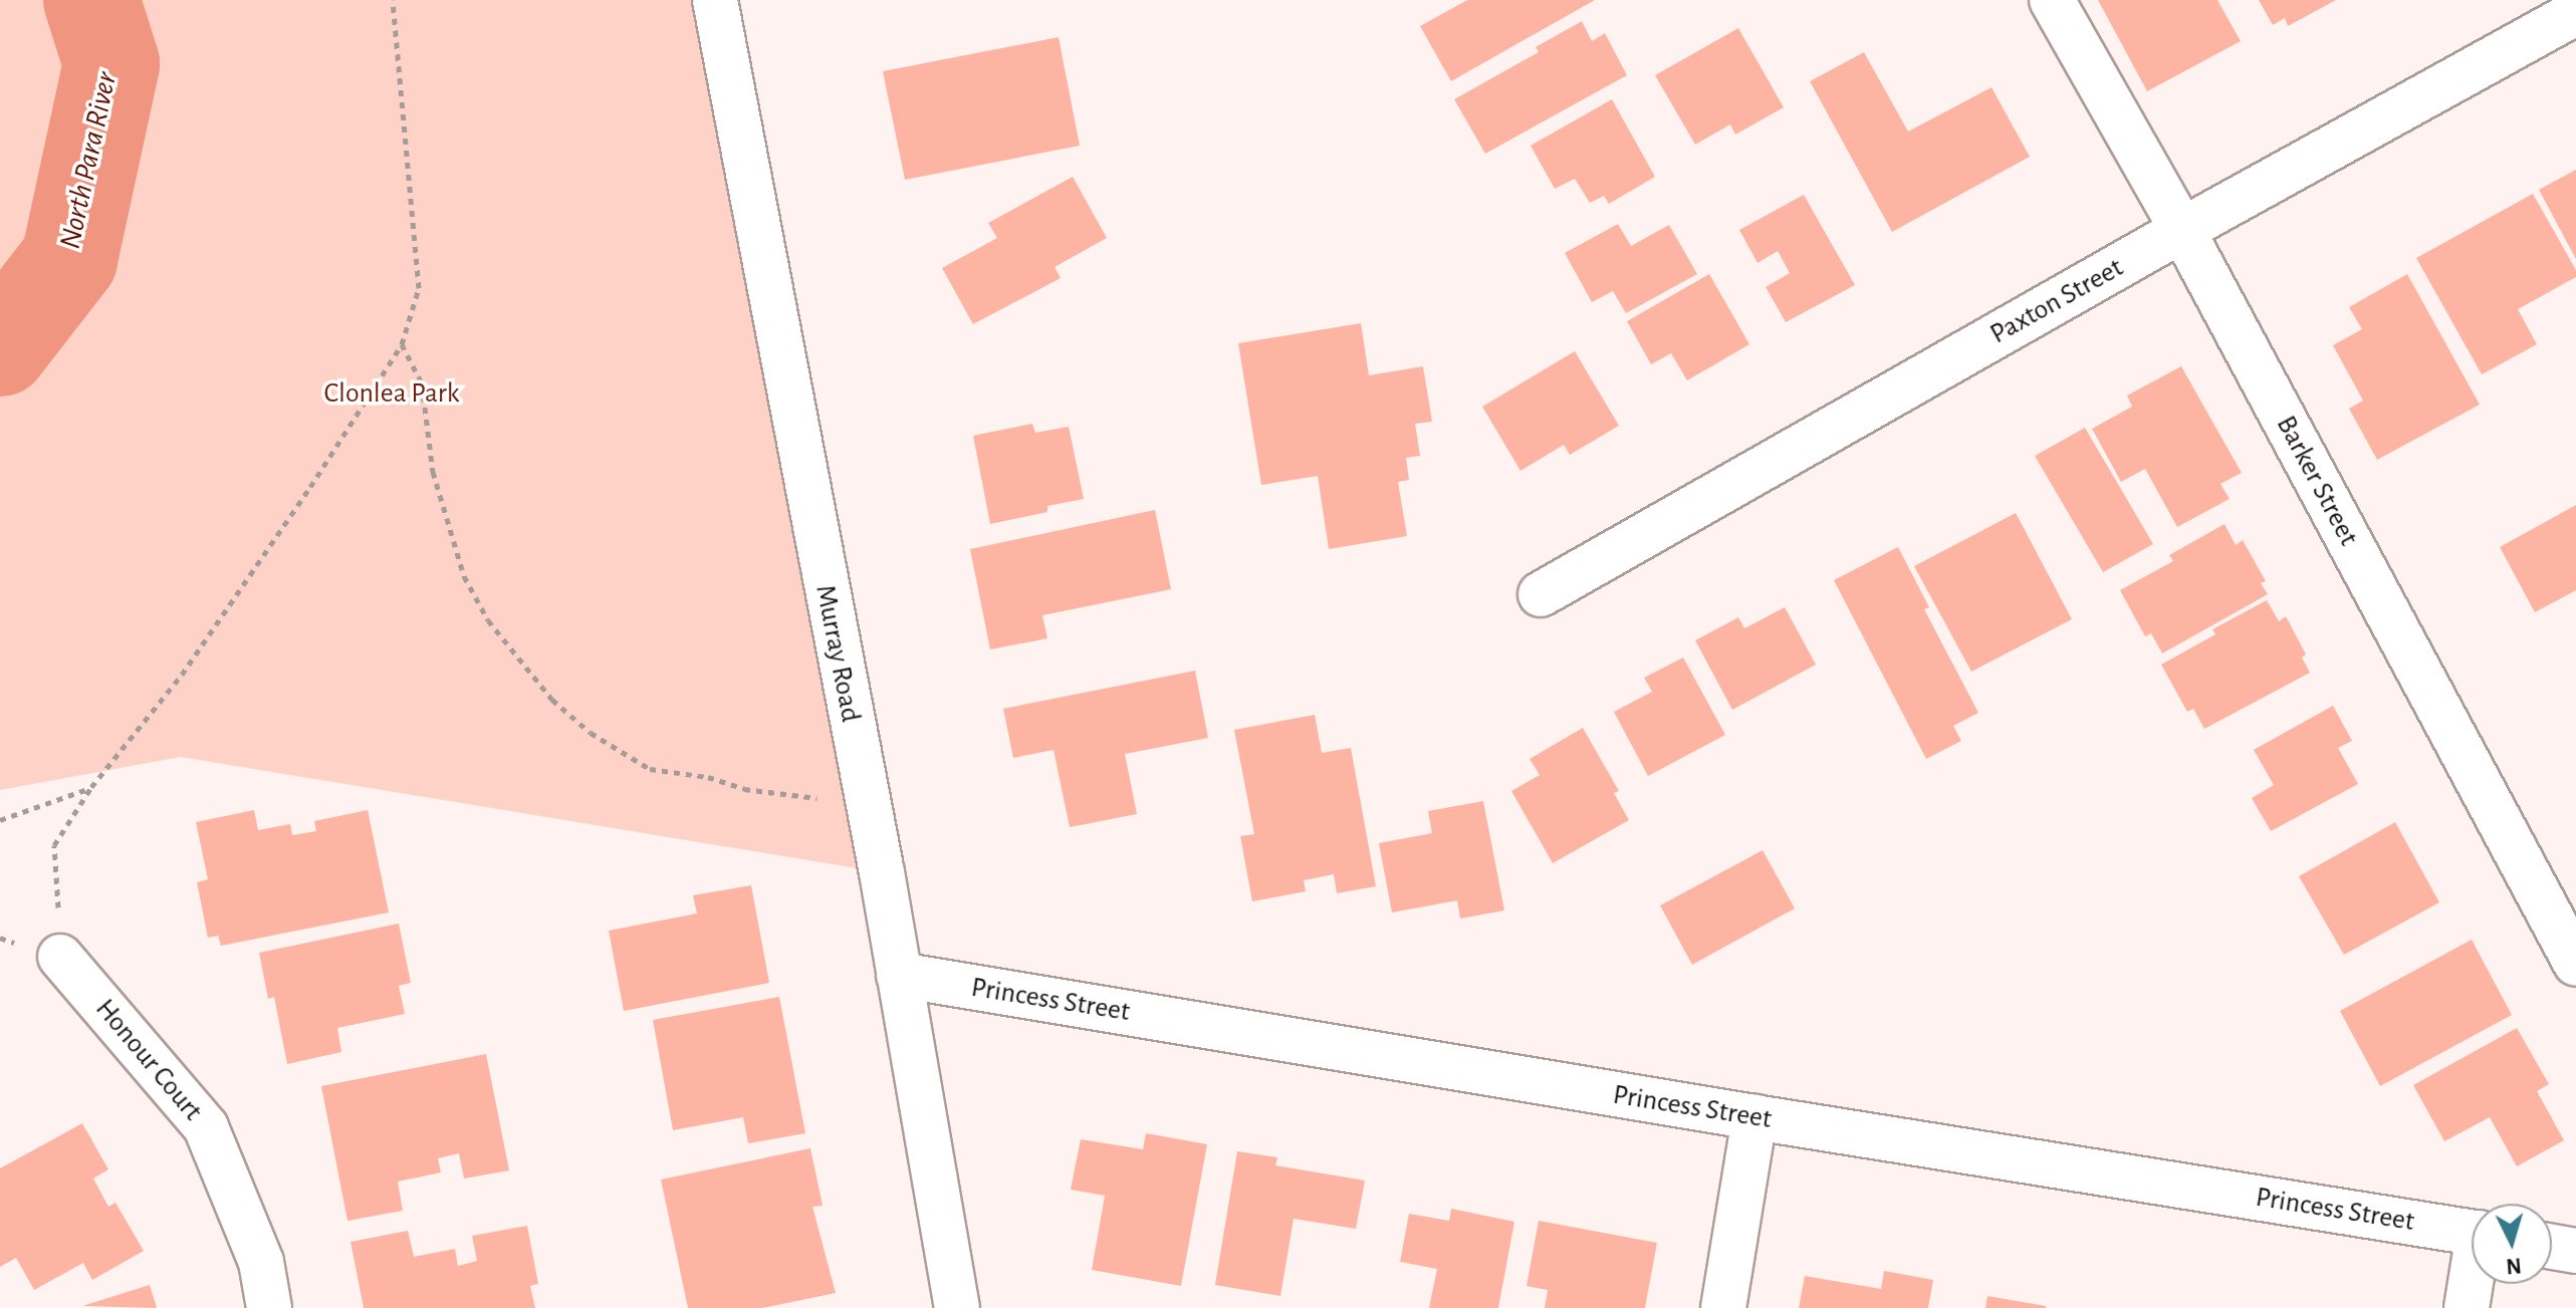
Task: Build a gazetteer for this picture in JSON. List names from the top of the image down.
{
  "streets": {
    "street": [
      "Paxton Street",
      "Barker Street",
      "Murray Road",
      "Princess Street",
      "Honour Court"
    ]
  },
  "crossings": [
    ["Paxton Street", "Barker Street"],
    ["Murray Road", "Princess Street"]
  ],
  "water": ["North Para River"],
  "parks": ["Clonlea Park"],
  "north": "bottom"
}
